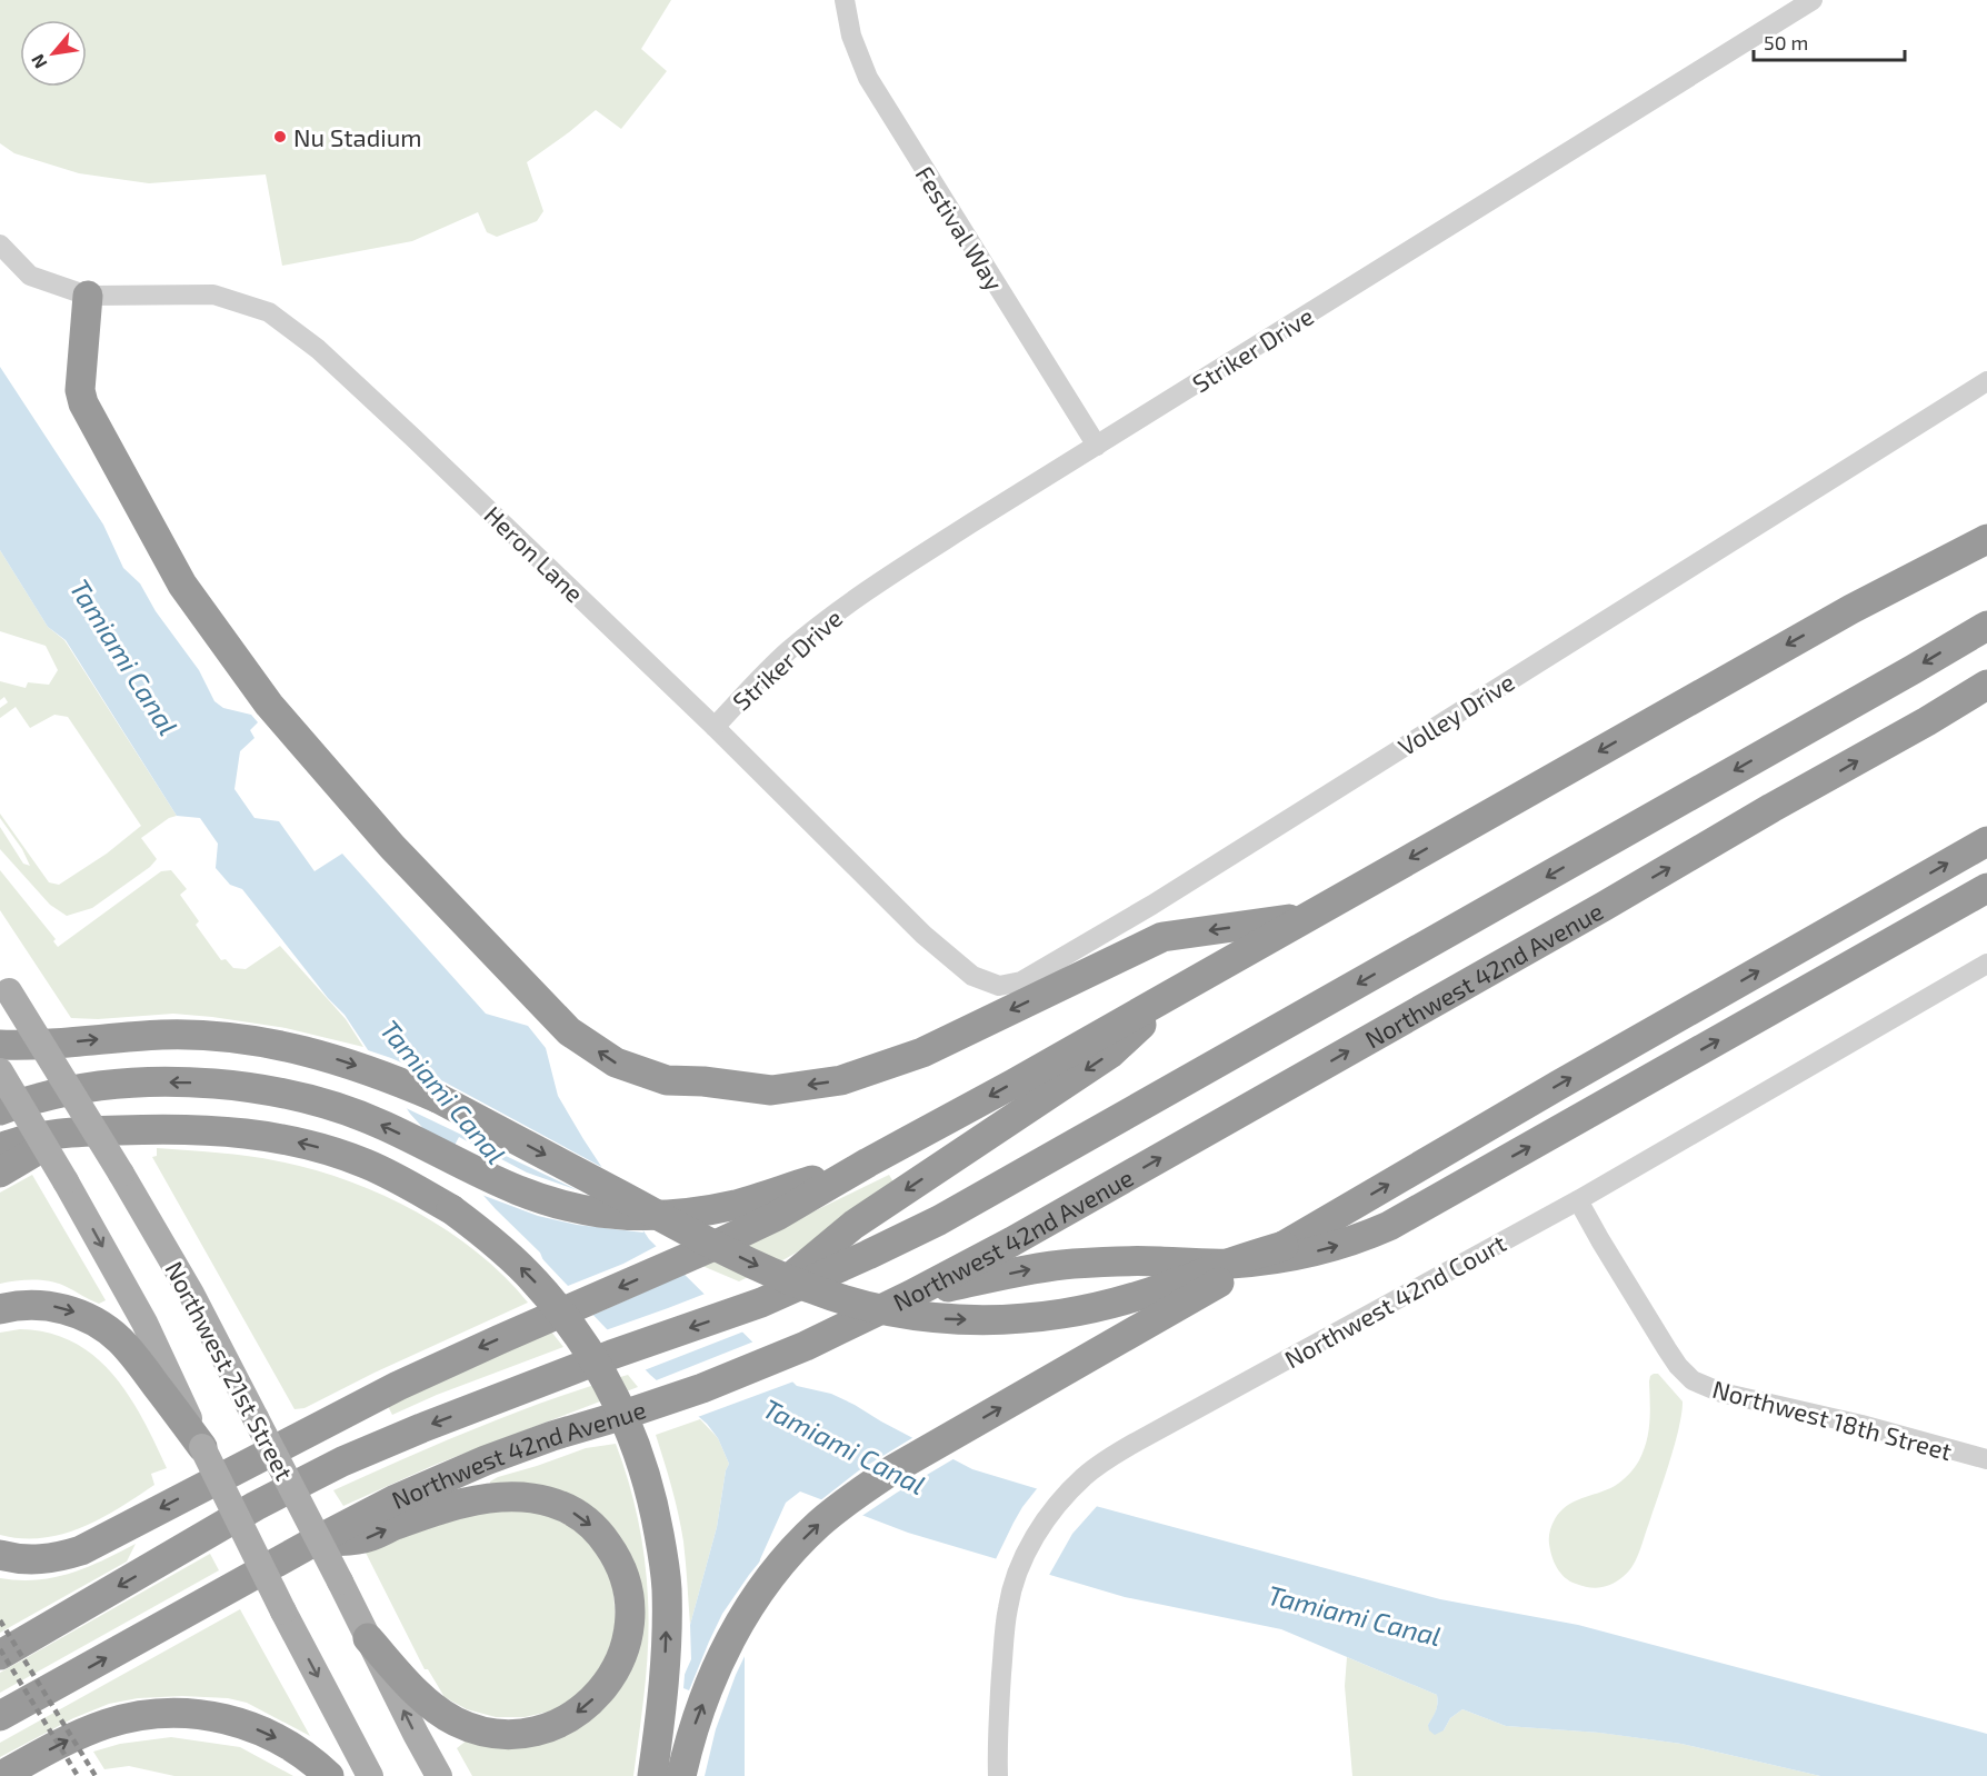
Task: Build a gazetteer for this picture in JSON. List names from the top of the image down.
{
  "streets": {
    "highway": ["Northwest 42nd Avenue"],
    "main road": ["Northwest 21st Street"],
    "street": [
      "Festival Way",
      "Striker Drive",
      "Heron Lane",
      "Volley Drive",
      "Northwest 42nd Court",
      "Northwest 18th Street"
    ]
  },
  "crossings": [
    ["Festival Way", "Striker Drive"],
    ["Striker Drive", "Heron Lane"],
    ["Heron Lane", "Volley Drive"],
    ["Northwest 42nd Court", "Northwest 18th Street"]
  ],
  "water": ["Tamiami Canal"],
  "places": ["Nu Stadium"],
  "scale_bar": "50 m",
  "north": "bottom left"
}
